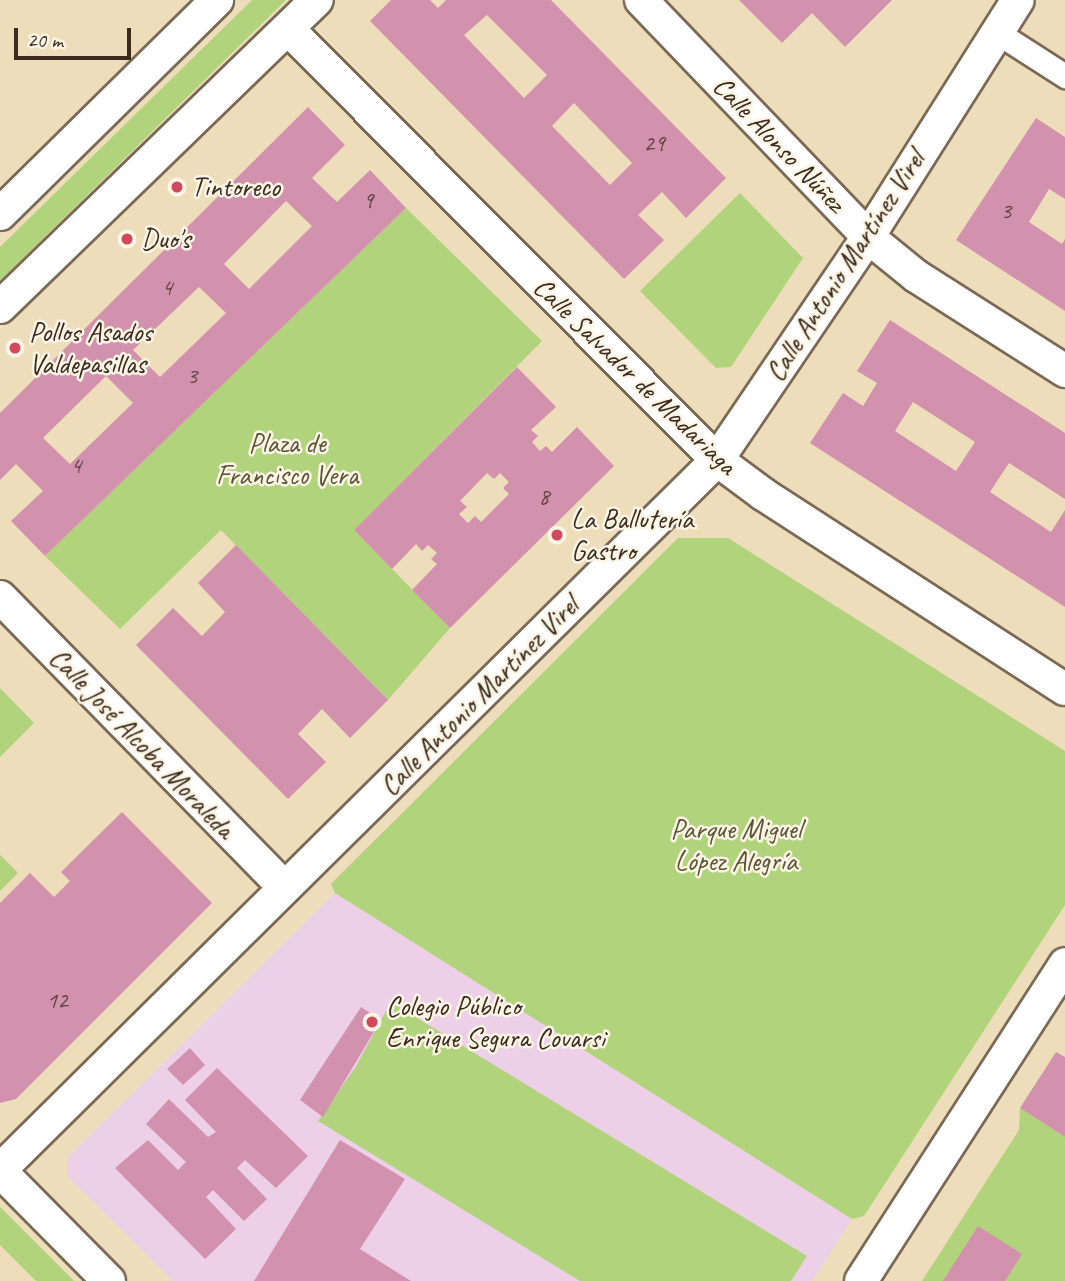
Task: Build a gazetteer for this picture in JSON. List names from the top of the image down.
{
  "streets": {
    "street": [
      "Calle Alonso Núñez",
      "Calle Antonio Martínez Virel",
      "Calle Salvador de Madariaga",
      "Calle José Alcoba Moraleda"
    ]
  },
  "crossings": [
    ["Calle Alonso Núñez", "Calle Antonio Martínez Virel"],
    ["Calle Antonio Martínez Virel", "Calle Salvador de Madariaga"],
    ["Calle Antonio Martínez Virel", "Calle José Alcoba Moraleda"]
  ],
  "parks": ["Plaza de Francisco Vera", "Parque Miguel López Alegría"],
  "places": [
    "Tintoreco",
    "Duo's",
    "Pollos Asados Valdepasillas",
    "La Ballutería Gastro",
    "Colegio Público Enrique Segura Covarsi"
  ],
  "house_numbers": [
    "29",
    "9",
    "3",
    "4",
    "3",
    "4",
    "8",
    "12"
  ],
  "scale_bar": "20 m"
}
